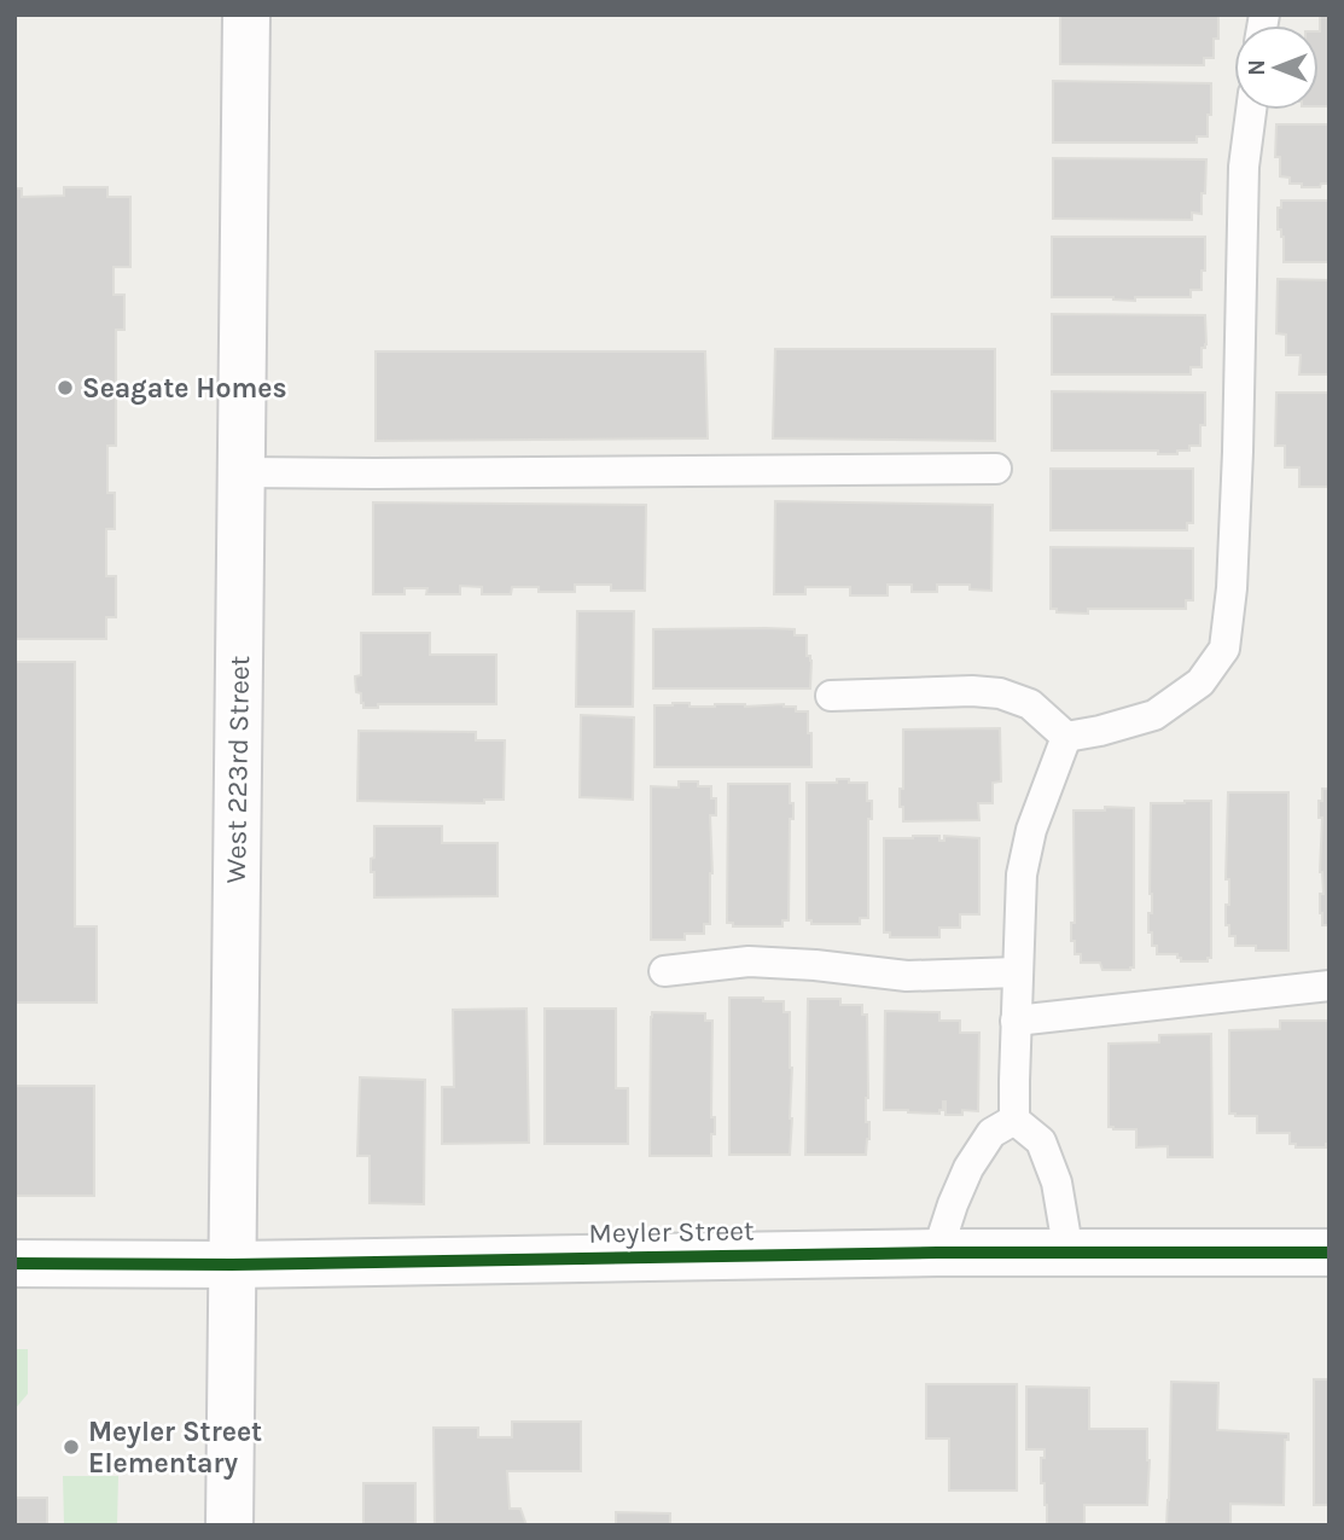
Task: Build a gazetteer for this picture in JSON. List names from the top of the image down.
{
  "streets": {
    "main road": ["West 223rd Street", "Meyler Street"]
  },
  "crossings": [
    ["West 223rd Street", "Meyler Street"]
  ],
  "places": ["Seagate Homes", "Meyler Street Elementary"],
  "north": "left"
}
